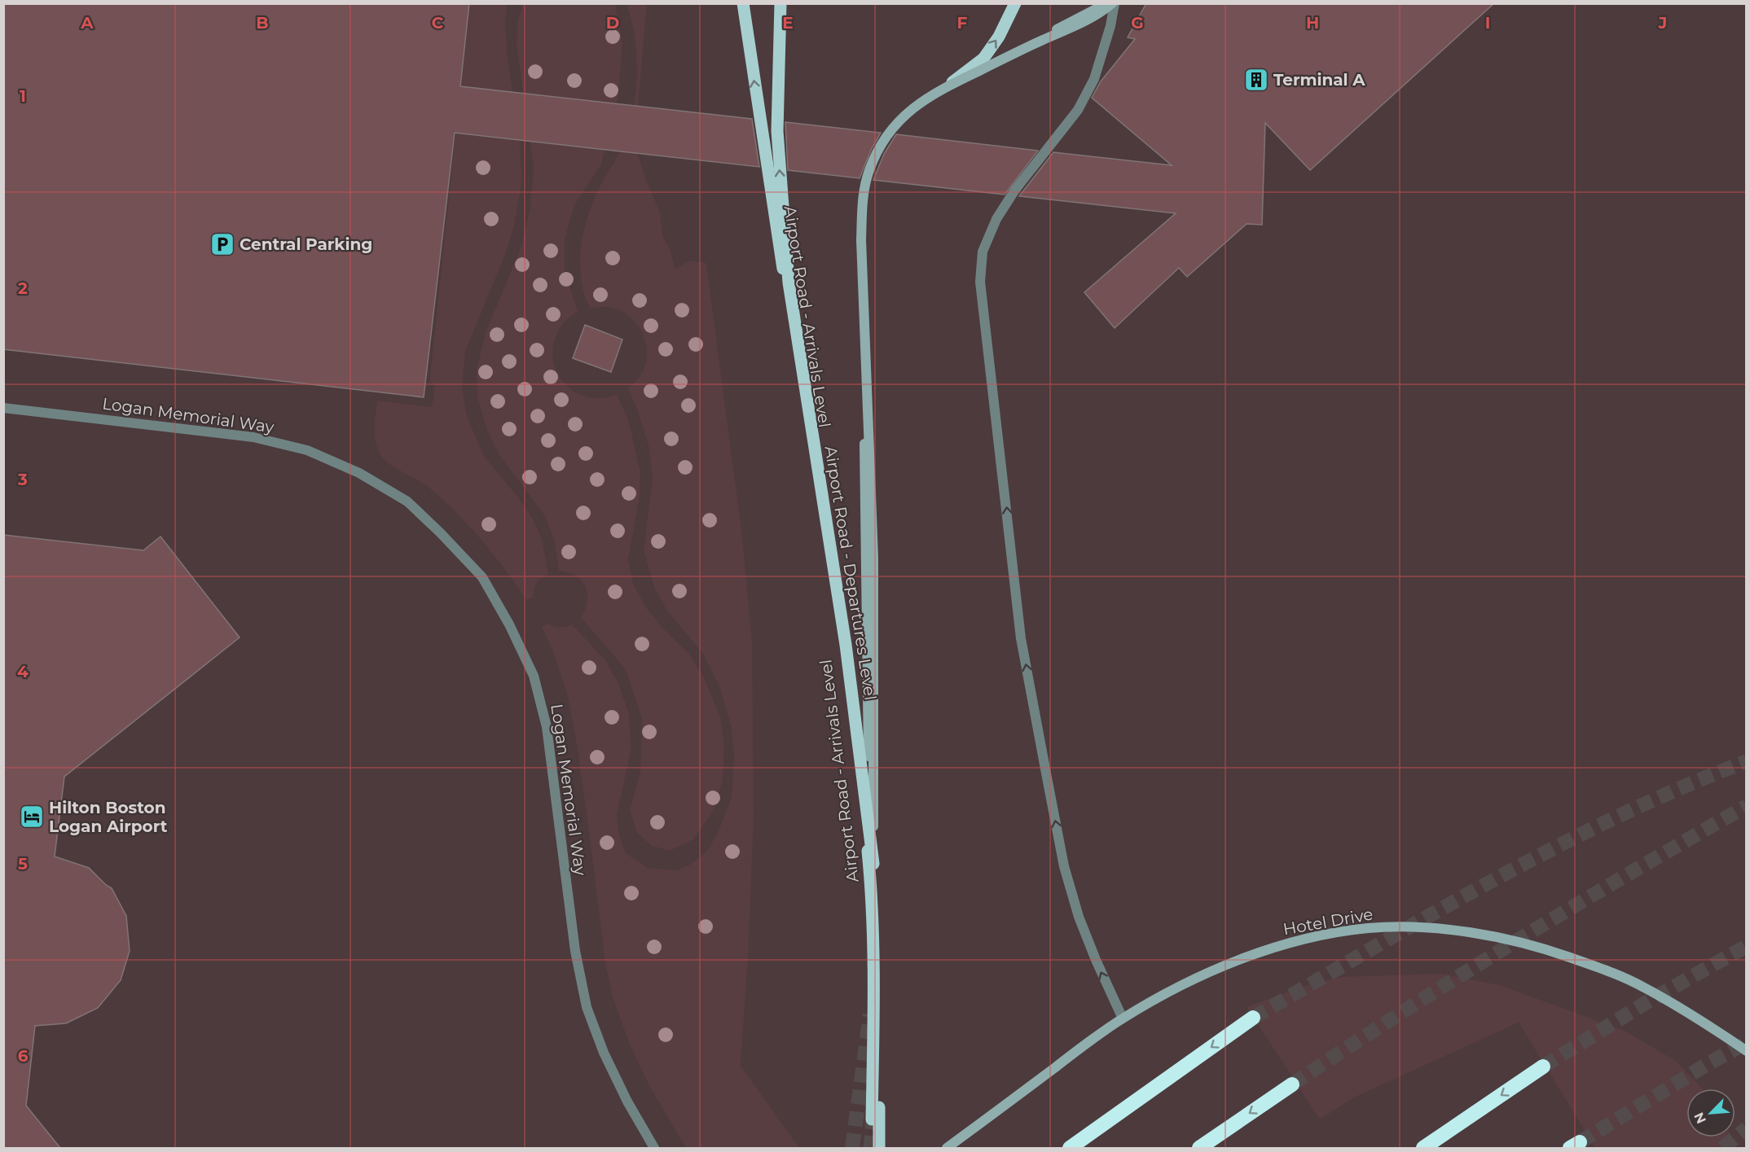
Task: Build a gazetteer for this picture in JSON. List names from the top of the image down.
{
  "streets": {
    "main road": ["Airport Road - Arrivals Level", "Airport Road - Departures Level", "Hotel Drive"],
    "street": ["Logan Memorial Way"]
  },
  "places": {
    "building": ["Terminal A"],
    "parking": ["Central Parking"],
    "hotel": ["Hilton Boston Logan Airport"]
  },
  "north": "bottom left",
  "grid": {
    "columns": [
      "A",
      "B",
      "C",
      "D",
      "E",
      "F",
      "G",
      "H",
      "I",
      "J"
    ],
    "rows": [
      "1",
      "2",
      "3",
      "4",
      "5",
      "6"
    ]
  }
}
